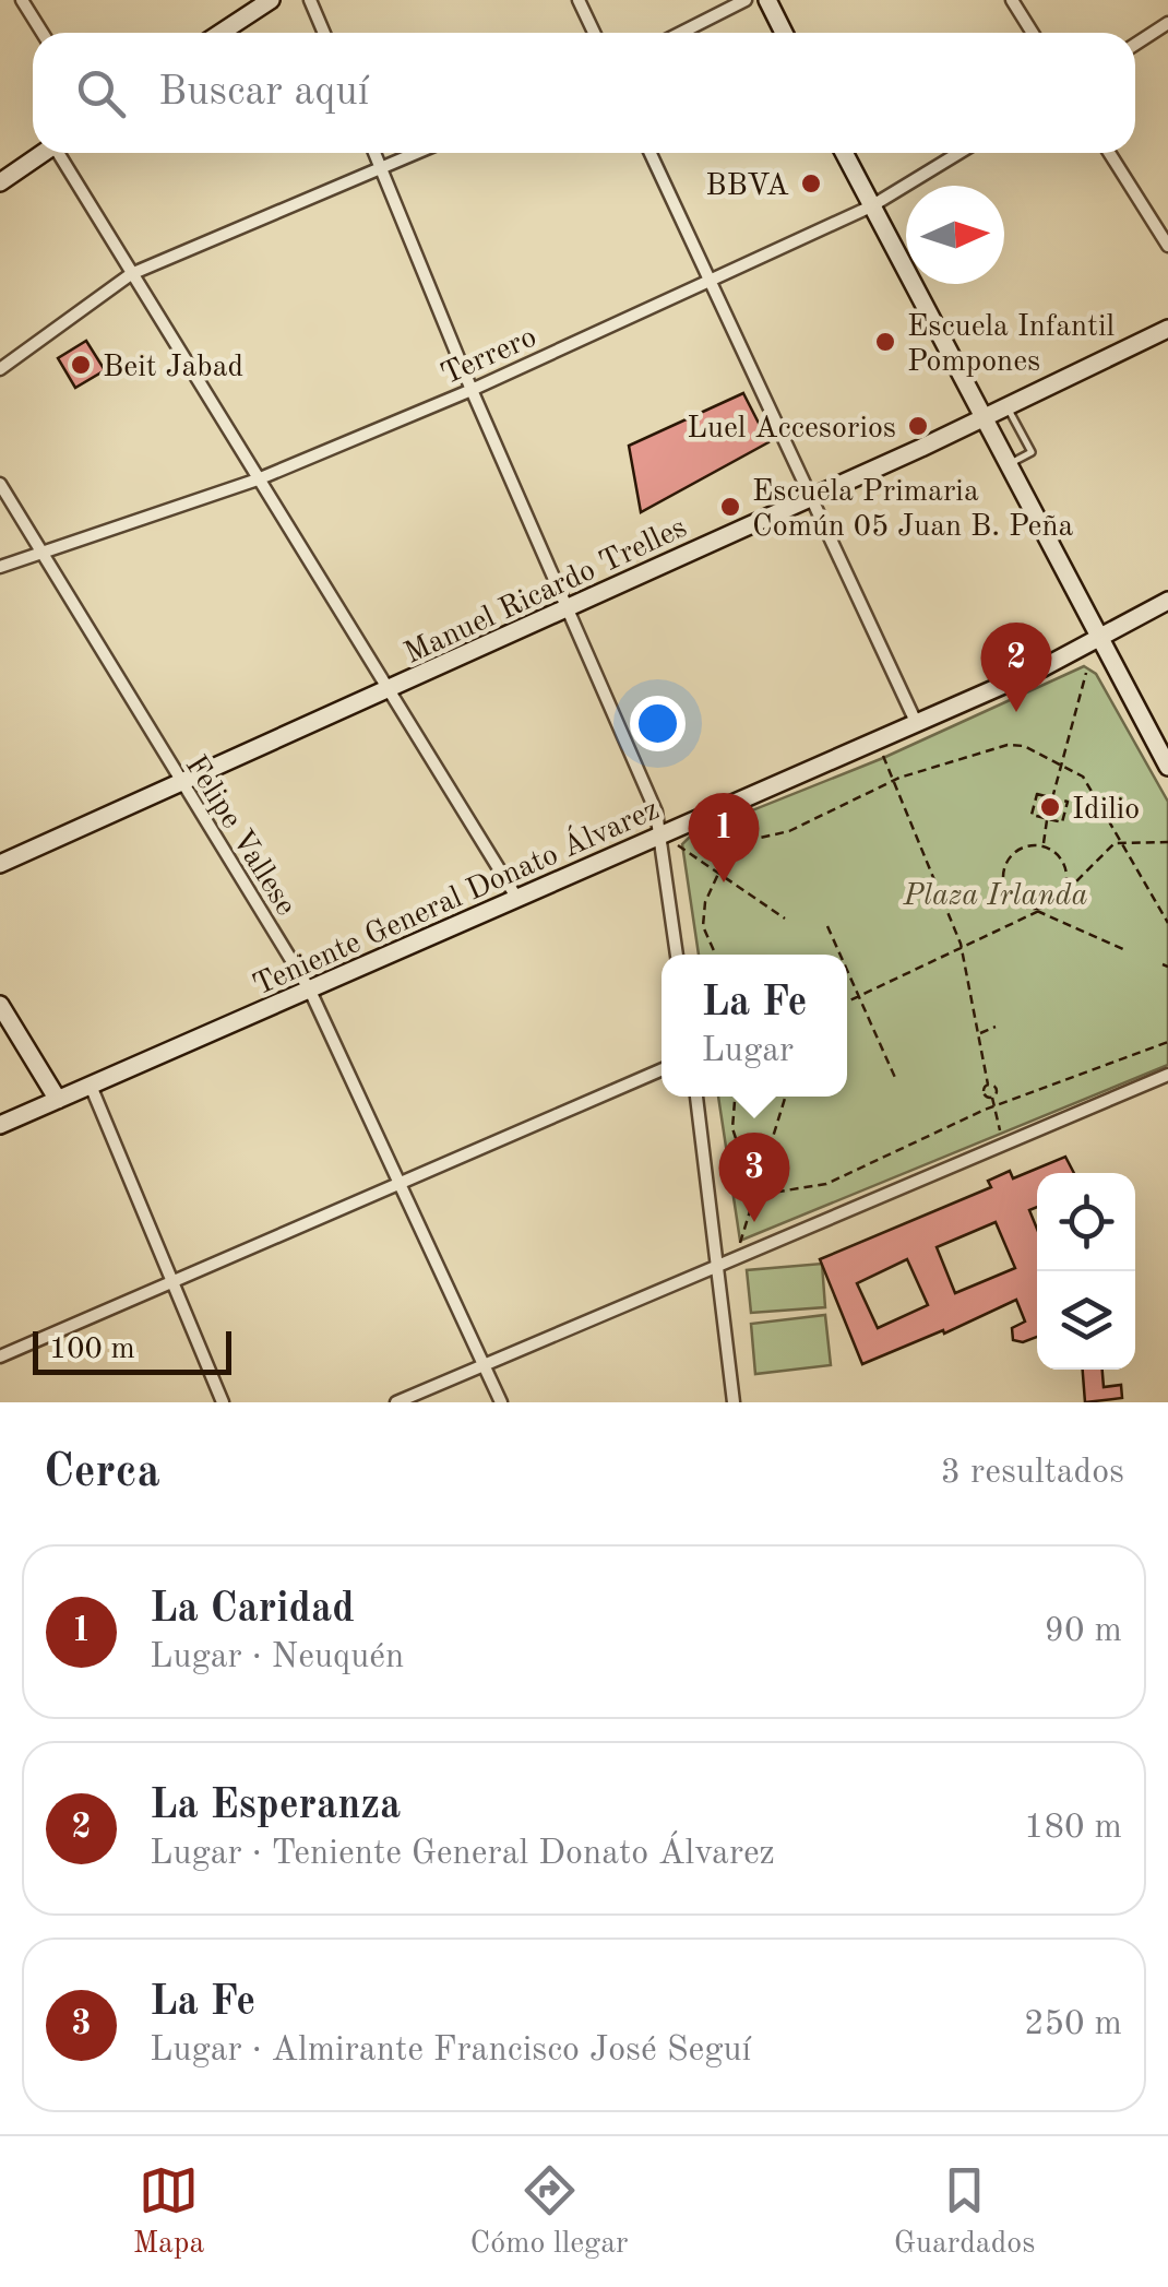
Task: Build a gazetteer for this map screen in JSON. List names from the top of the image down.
{
  "streets": {
    "street": [
      "Terrero",
      "Manuel Ricardo Trelles",
      "Felipe Vallese",
      "Teniente General Donato Álvarez"
    ]
  },
  "crossings": [
    ["Terrero", "Felipe Vallese"],
    ["Manuel Ricardo Trelles", "Felipe Vallese"],
    ["Felipe Vallese", "Teniente General Donato Álvarez"]
  ],
  "parks": ["Plaza Irlanda"],
  "places": [
    "BBVA",
    "Escuela Infantil Pompones",
    "Beit Jabad",
    "Luel Accesorios",
    "Escuela Primaria Común 05 Juan B. Peña",
    "Idilio"
  ],
  "scale_bar": "100 m",
  "north": "right",
  "page": {
    "search": "Buscar aquí",
    "pins": ["2", "1", "3"],
    "popup": ["La Fe", "Lugar"],
    "scale": "100 m",
    "heading": ["Cerca", "3 resultados"],
    "list": [
      {
        "mark": "1",
        "name": "La Caridad",
        "note": "Lugar · Neuquén",
        "value": "90 m"
      },
      {
        "mark": "2",
        "name": "La Esperanza",
        "note": "Lugar · Teniente General Donato Álvarez",
        "value": "180 m"
      },
      {
        "mark": "3",
        "name": "La Fe",
        "note": "Lugar · Almirante Francisco José Seguí",
        "value": "250 m"
      }
    ],
    "nav": ["Mapa", "Cómo llegar", "Guardados"]
  }
}
